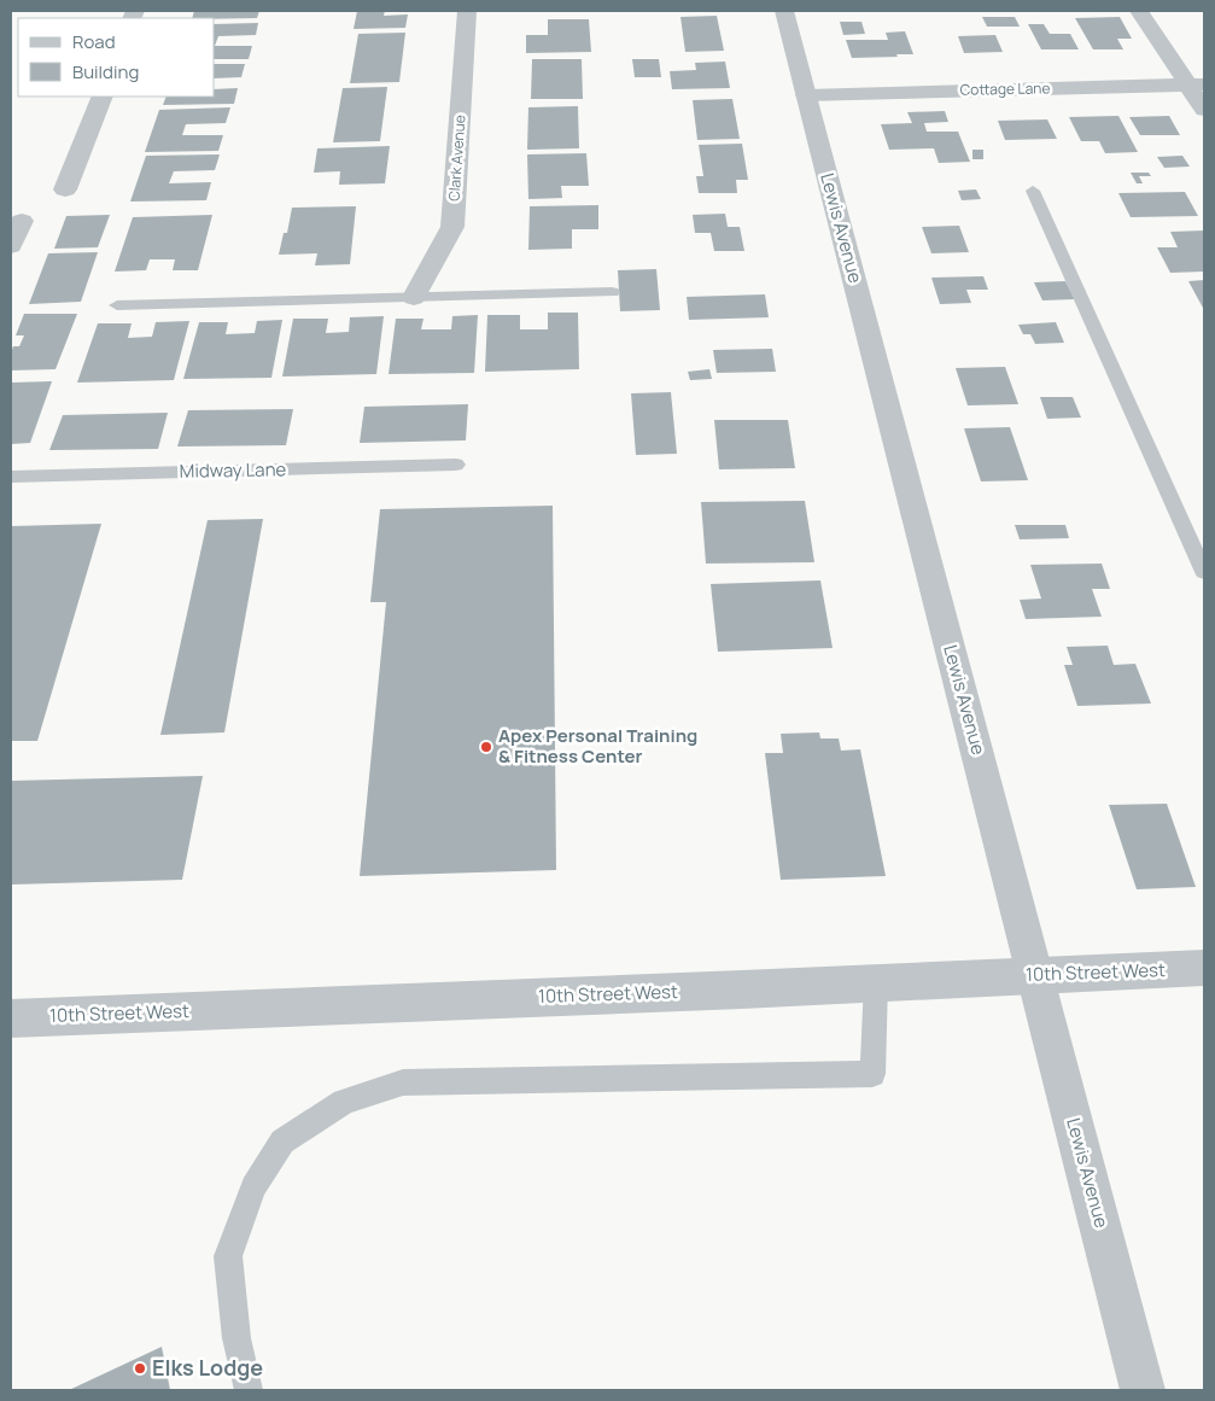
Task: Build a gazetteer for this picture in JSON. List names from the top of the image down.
{
  "streets": {
    "street": [
      "Cottage Lane",
      "Clark Avenue",
      "Lewis Avenue",
      "10th Street West"
    ],
    "lane": ["Midway Lane"]
  },
  "crossings": [
    ["Cottage Lane", "Lewis Avenue"],
    ["Lewis Avenue", "10th Street West"]
  ],
  "places": ["Apex Personal Training & Fitness Center", "Elks Lodge"],
  "legend": ["Road", "Building"]
}
